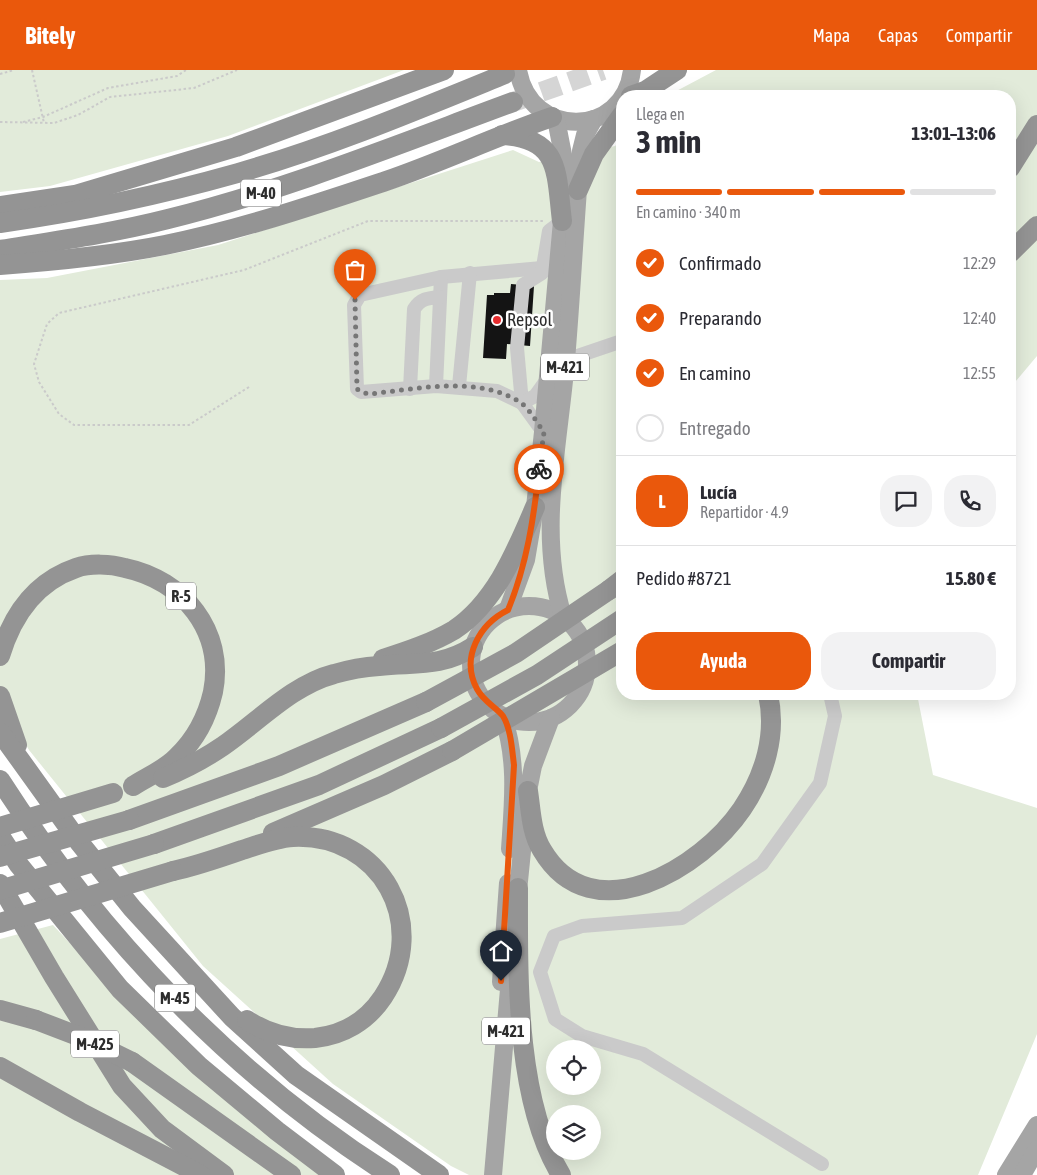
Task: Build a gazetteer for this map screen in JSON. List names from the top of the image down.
{
  "streets": {
    "highway": [
      "M-40",
      "R-5",
      "M-45",
      "M-425"
    ],
    "main road": ["M-421"]
  },
  "crossings": [
    ["M-421", "R-5"]
  ],
  "places": ["Repsol"],
  "page": {
    "header": "Bitely",
    "nav": ["Mapa", "Capas", "Compartir"],
    "heading": ["3 min", "Llega en", "13:01–13:06"],
    "panel": [
      "Lucía",
      "Repartidor · 4.9",
      "Pedido #8721",
      "15.80 €"
    ],
    "bar": "En camino · 340 m",
    "list": [
      ["Confirmado", "12:29"],
      ["Preparando", "12:40"],
      ["En camino", "12:55"],
      "Entregado"
    ],
    "round": "L",
    "buttons": ["Ayuda", "Compartir"]
  }
}
